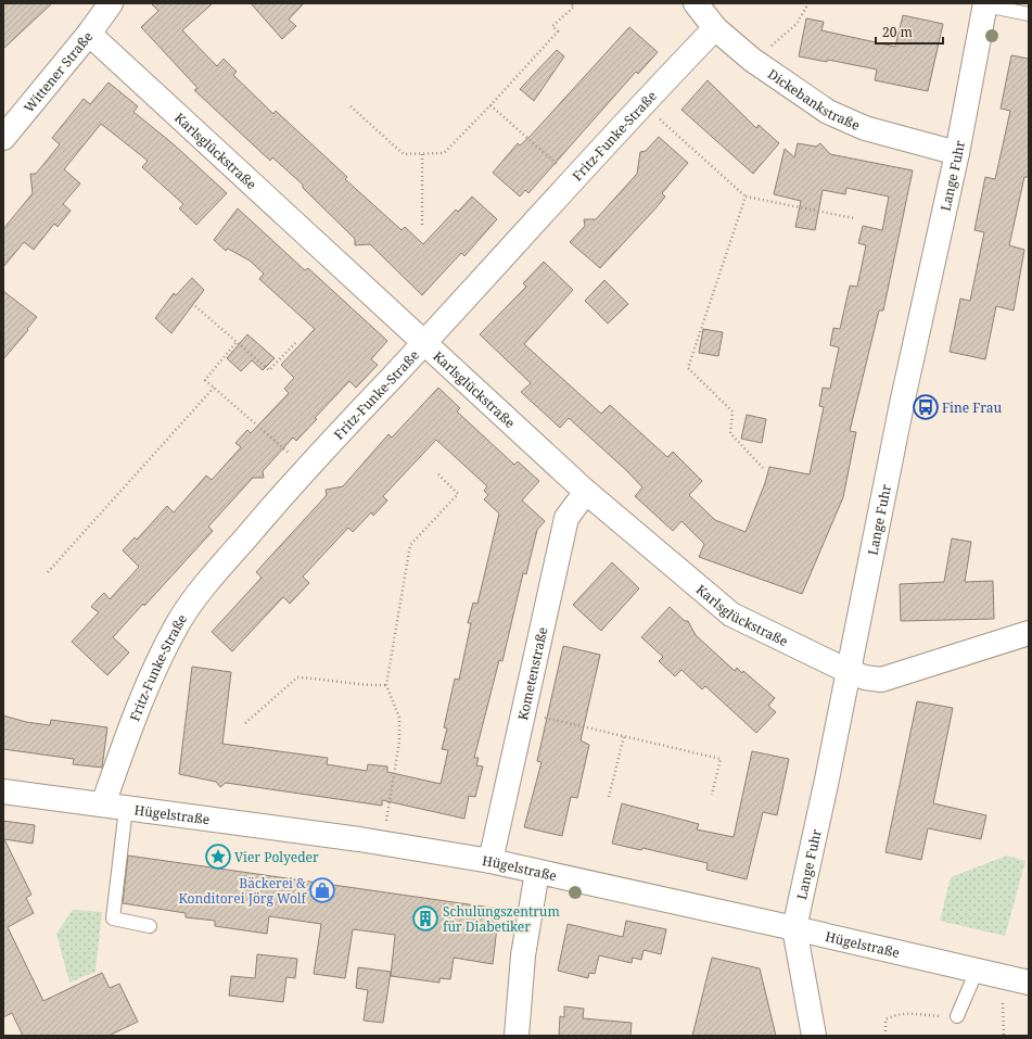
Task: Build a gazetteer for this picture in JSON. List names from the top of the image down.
{
  "streets": {
    "street": [
      "Wittener Straße",
      "Dickebankstraße",
      "Fritz-Funke-Straße",
      "Karlsglückstraße",
      "Lange Fuhr",
      "Kometenstraße",
      "Hügelstraße"
    ]
  },
  "crossings": [
    ["Wittener Straße", "Karlsglückstraße"],
    ["Dickebankstraße", "Fritz-Funke-Straße"],
    ["Dickebankstraße", "Lange Fuhr"],
    ["Fritz-Funke-Straße", "Karlsglückstraße"],
    ["Fritz-Funke-Straße", "Hügelstraße"],
    ["Karlsglückstraße", "Lange Fuhr"],
    ["Karlsglückstraße", "Kometenstraße"],
    ["Lange Fuhr", "Hügelstraße"],
    ["Kometenstraße", "Hügelstraße"]
  ],
  "places": {
    "bus stop": ["Fine Frau"],
    "place": ["Vier Polyeder"],
    "shop": ["Bäckerei & Konditorei Jörg Wolf"],
    "building": ["Schulungszentrum für Diabetiker"]
  },
  "scale_bar": "20 m"
}
